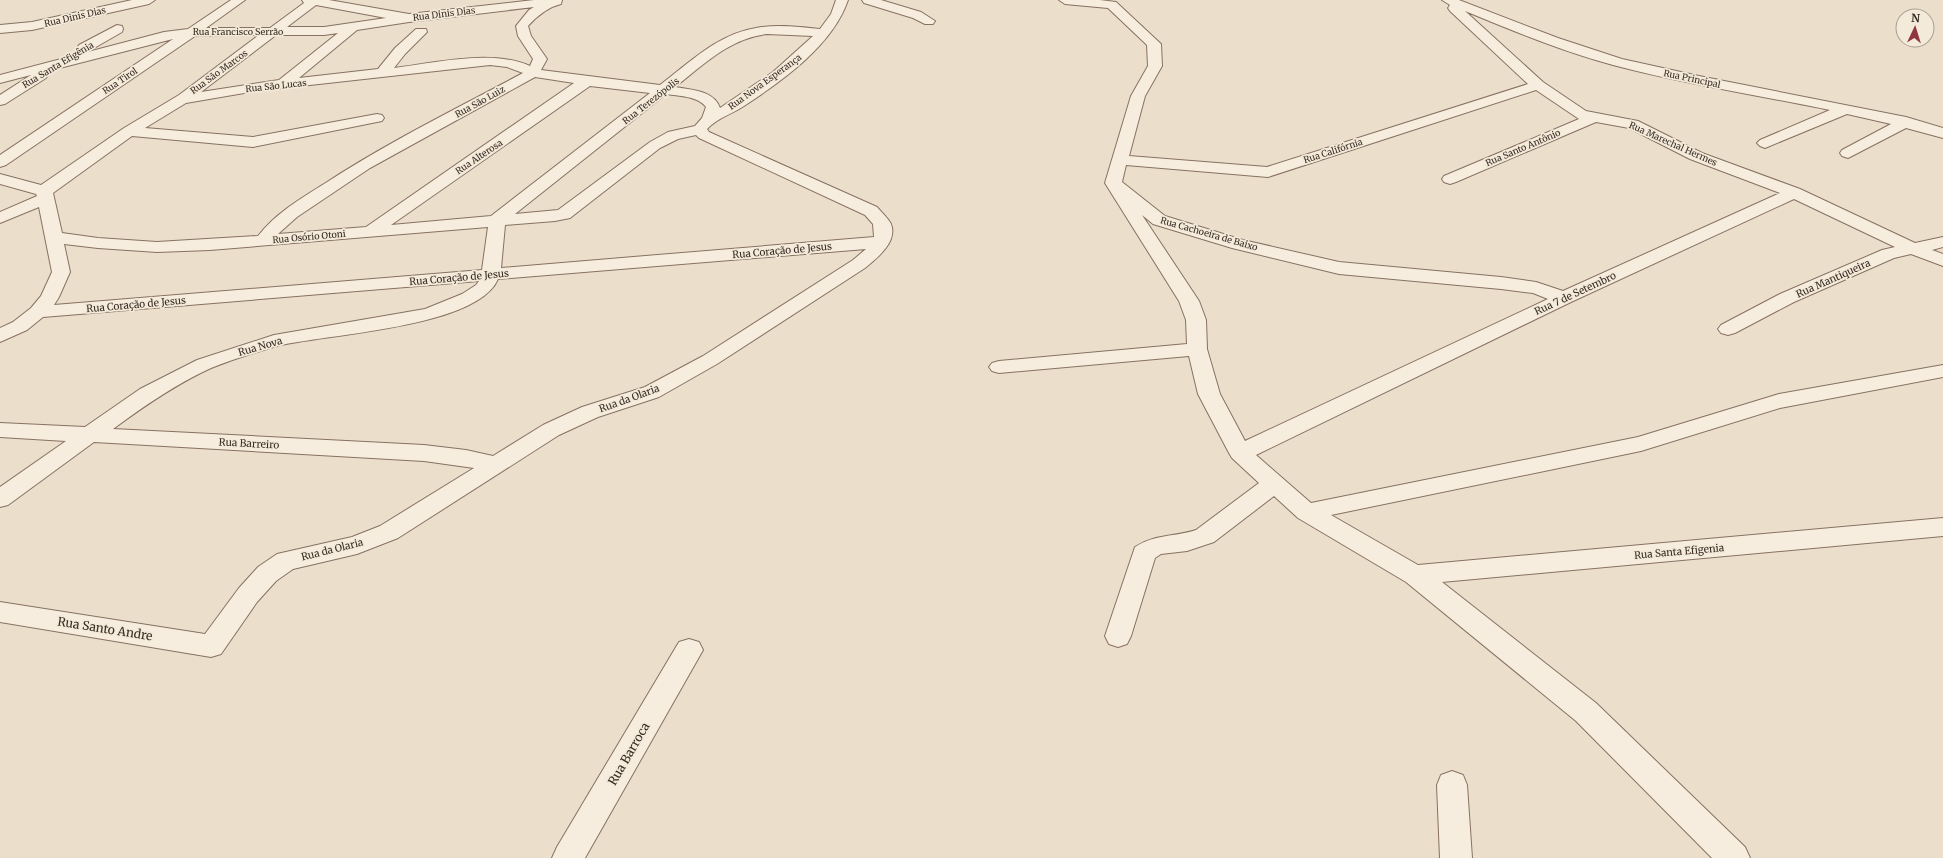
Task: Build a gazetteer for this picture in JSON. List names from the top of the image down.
{
  "streets": {
    "street": [
      "Rua Dinis Dias",
      "Rua Francisco Serrão",
      "Rua Santa Efigênia",
      "Rua São Marcos",
      "Rua Principal",
      "Rua Tirol",
      "Rua Nova Esperança",
      "Rua São Lucas",
      "Rua Terezópolis",
      "Rua São Luiz",
      "Rua Marechal Hermes",
      "Rua Santo Antônio",
      "Rua Califórnia",
      "Rua Alterosa",
      "Rua Cachoeira de Baixo",
      "Rua Osório Otoni",
      "Rua Coração de Jesus",
      "Rua Mantiqueira",
      "Rua 7 de Setembro",
      "Rua Nova",
      "Rua da Olaria",
      "Rua Barreiro",
      "Rua Santa Efigenia",
      "Rua Santo Andre",
      "Rua Barroca"
    ]
  },
  "crossings": [
    ["Rua Dinis Dias", "Rua Francisco Serrão"],
    ["Rua Dinis Dias", "Rua São Marcos"],
    ["Rua Francisco Serrão", "Rua Santa Efigênia"],
    ["Rua Francisco Serrão", "Rua São Marcos"],
    ["Rua Francisco Serrão", "Rua Tirol"],
    ["Rua São Marcos", "Rua São Lucas"],
    ["Rua Principal", "Rua Marechal Hermes"],
    ["Rua Nova Esperança", "Rua Terezópolis"],
    ["Rua Nova Esperança", "Rua Osório Otoni"],
    ["Rua São Lucas", "Rua São Luiz"],
    ["Rua Terezópolis", "Rua Osório Otoni"],
    ["Rua Terezópolis", "Rua Nova"],
    ["Rua São Luiz", "Rua Osório Otoni"],
    ["Rua Marechal Hermes", "Rua Santo Antônio"],
    ["Rua Marechal Hermes", "Rua Califórnia"],
    ["Rua Marechal Hermes", "Rua 7 de Setembro"],
    ["Rua Alterosa", "Rua Osório Otoni"],
    ["Rua Cachoeira de Baixo", "Rua 7 de Setembro"],
    ["Rua Osório Otoni", "Rua Nova"],
    ["Rua Coração de Jesus", "Rua Nova"],
    ["Rua Coração de Jesus", "Rua da Olaria"],
    ["Rua Nova", "Rua Barreiro"],
    ["Rua da Olaria", "Rua Barreiro"],
    ["Rua da Olaria", "Rua Santo Andre"]
  ],
  "north": "top"
}
